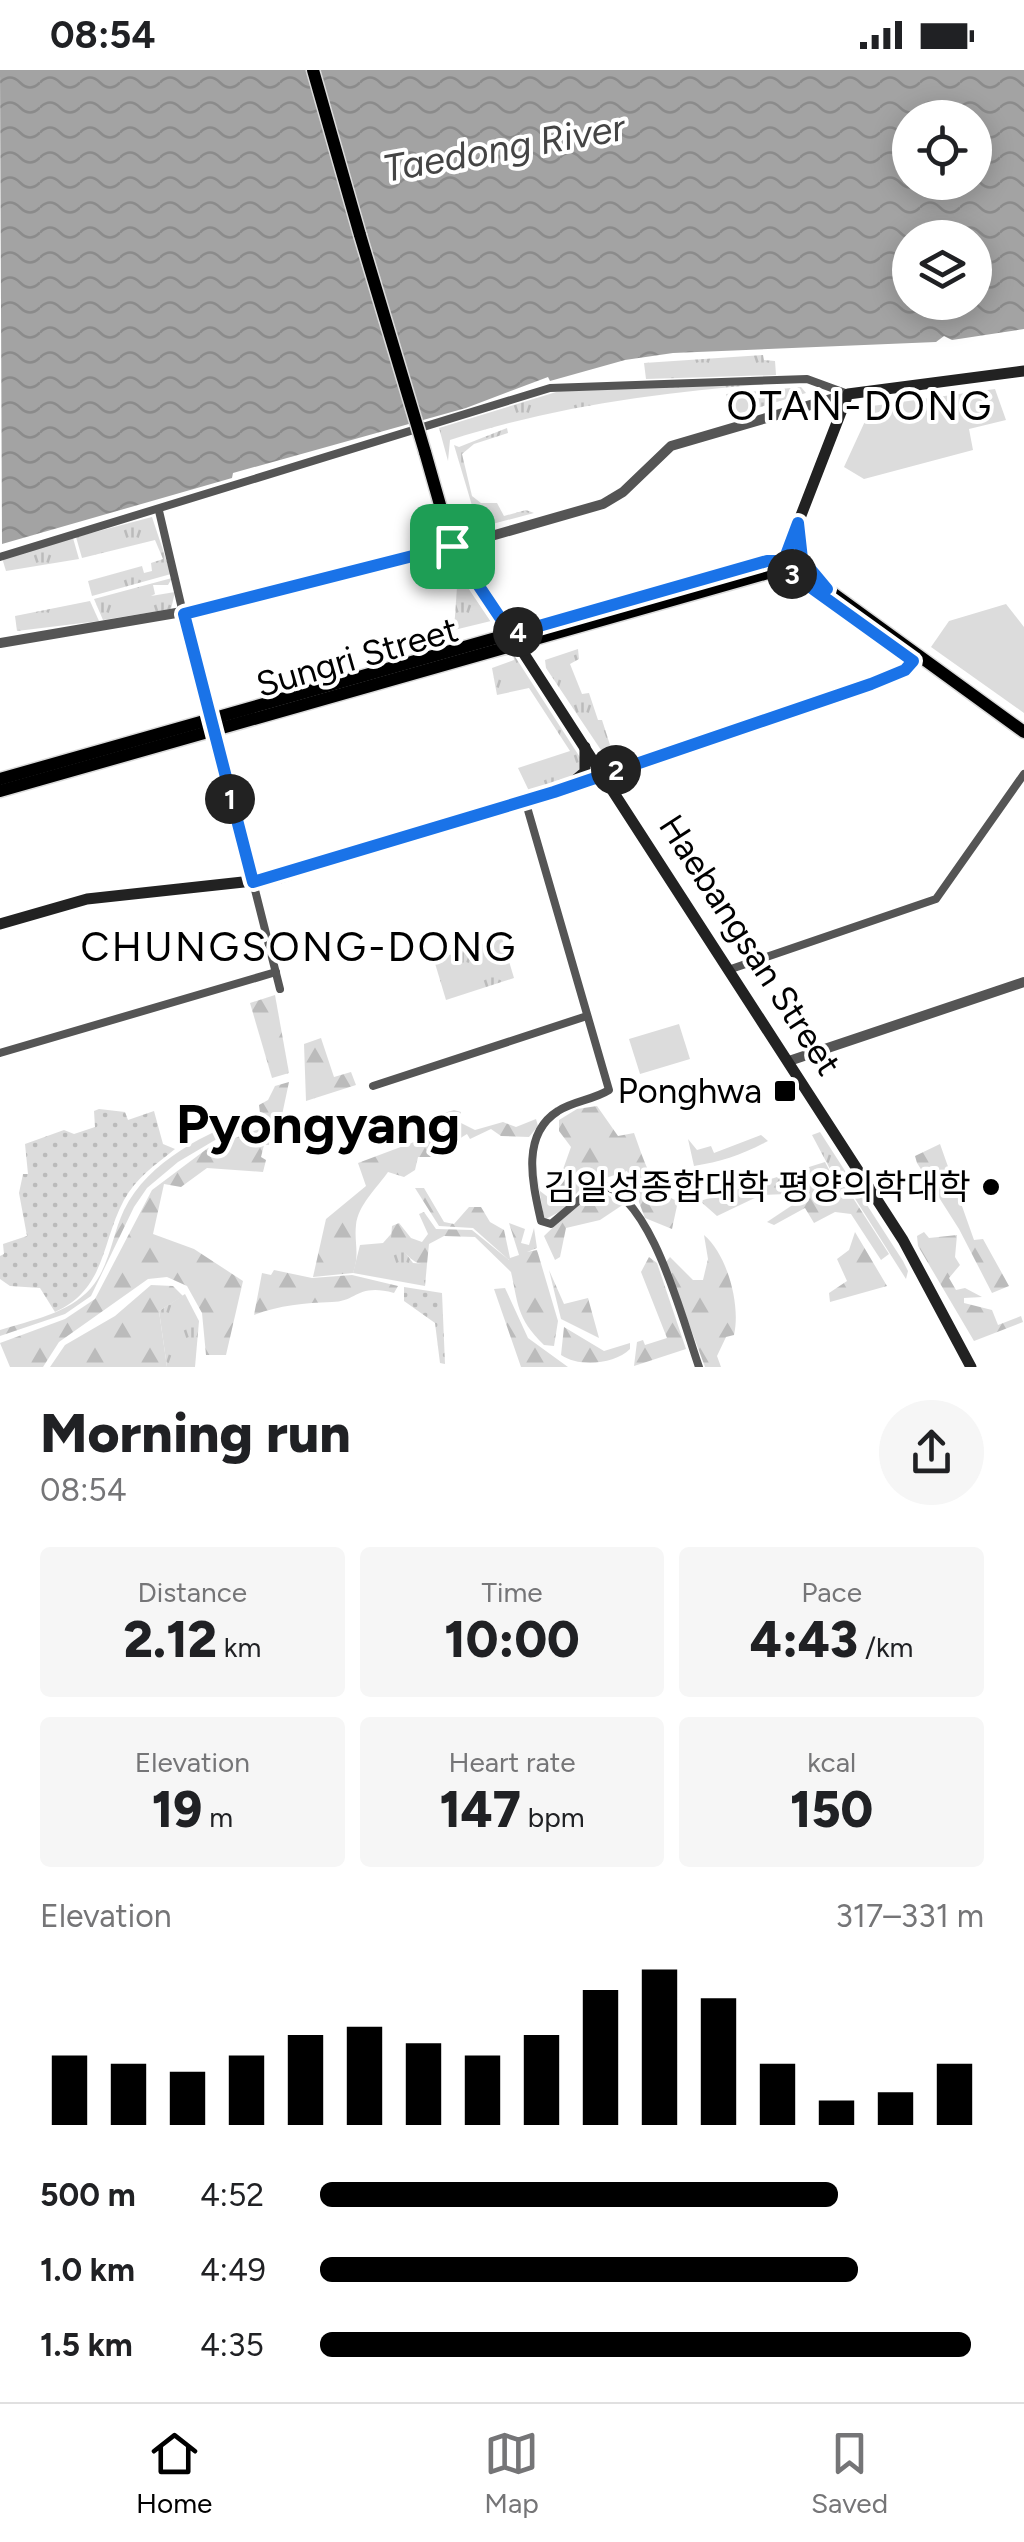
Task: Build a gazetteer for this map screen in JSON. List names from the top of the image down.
{
  "streets": {
    "main road": ["Sungri Street", "Haebangsan Street"]
  },
  "crossings": [
    ["Sungri Street", "Haebangsan Street"]
  ],
  "districts": ["OTAN-DONG", "CHUNGSONG-DONG", "Pyongyang"],
  "water": ["Taedong River"],
  "places": {
    "transit": ["Ponghwa"],
    "other": ["김일성종합대학 평양의학대학"]
  },
  "page": {
    "status": "08:54",
    "pins": [
      "3",
      "4",
      "2",
      "1"
    ],
    "heading": ["Morning run", "08:54"],
    "stats": [
      ["Distance", "2.12 km"],
      ["Time", "10:00"],
      ["Pace", "4:43 /km"],
      ["Elevation", "19 m"],
      ["Heart rate", "147 bpm"],
      ["kcal", "150"]
    ],
    "chart": ["Elevation", "317–331 m"],
    "list": [
      {
        "name": "500 m",
        "note": "4:52"
      },
      {
        "name": "1.0 km",
        "note": "4:49"
      },
      {
        "name": "1.5 km",
        "note": "4:35"
      }
    ],
    "tabs": ["Home", "Map", "Saved"]
  }
}
